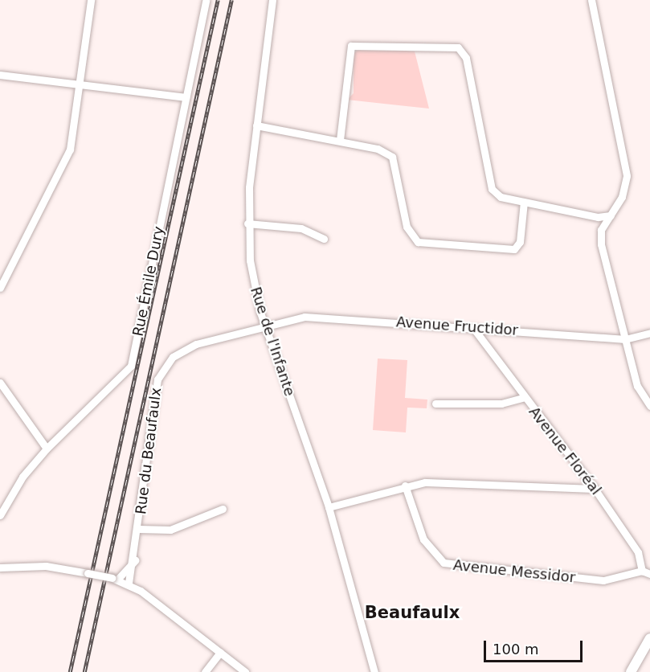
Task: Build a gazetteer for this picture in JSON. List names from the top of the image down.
{
  "streets": {
    "street": [
      "Rue Émile Dury",
      "Avenue Fructidor",
      "Rue de l'Infante",
      "Rue du Beaufaulx",
      "Avenue Floréal",
      "Avenue Messidor"
    ]
  },
  "crossings": [
    ["Avenue Fructidor", "Rue de l'Infante"],
    ["Avenue Fructidor", "Rue du Beaufaulx"],
    ["Avenue Fructidor", "Avenue Floréal"],
    ["Rue de l'Infante", "Rue du Beaufaulx"],
    ["Avenue Floréal", "Avenue Messidor"]
  ],
  "districts": ["Beaufaulx"],
  "scale_bar": "100 m"
}
